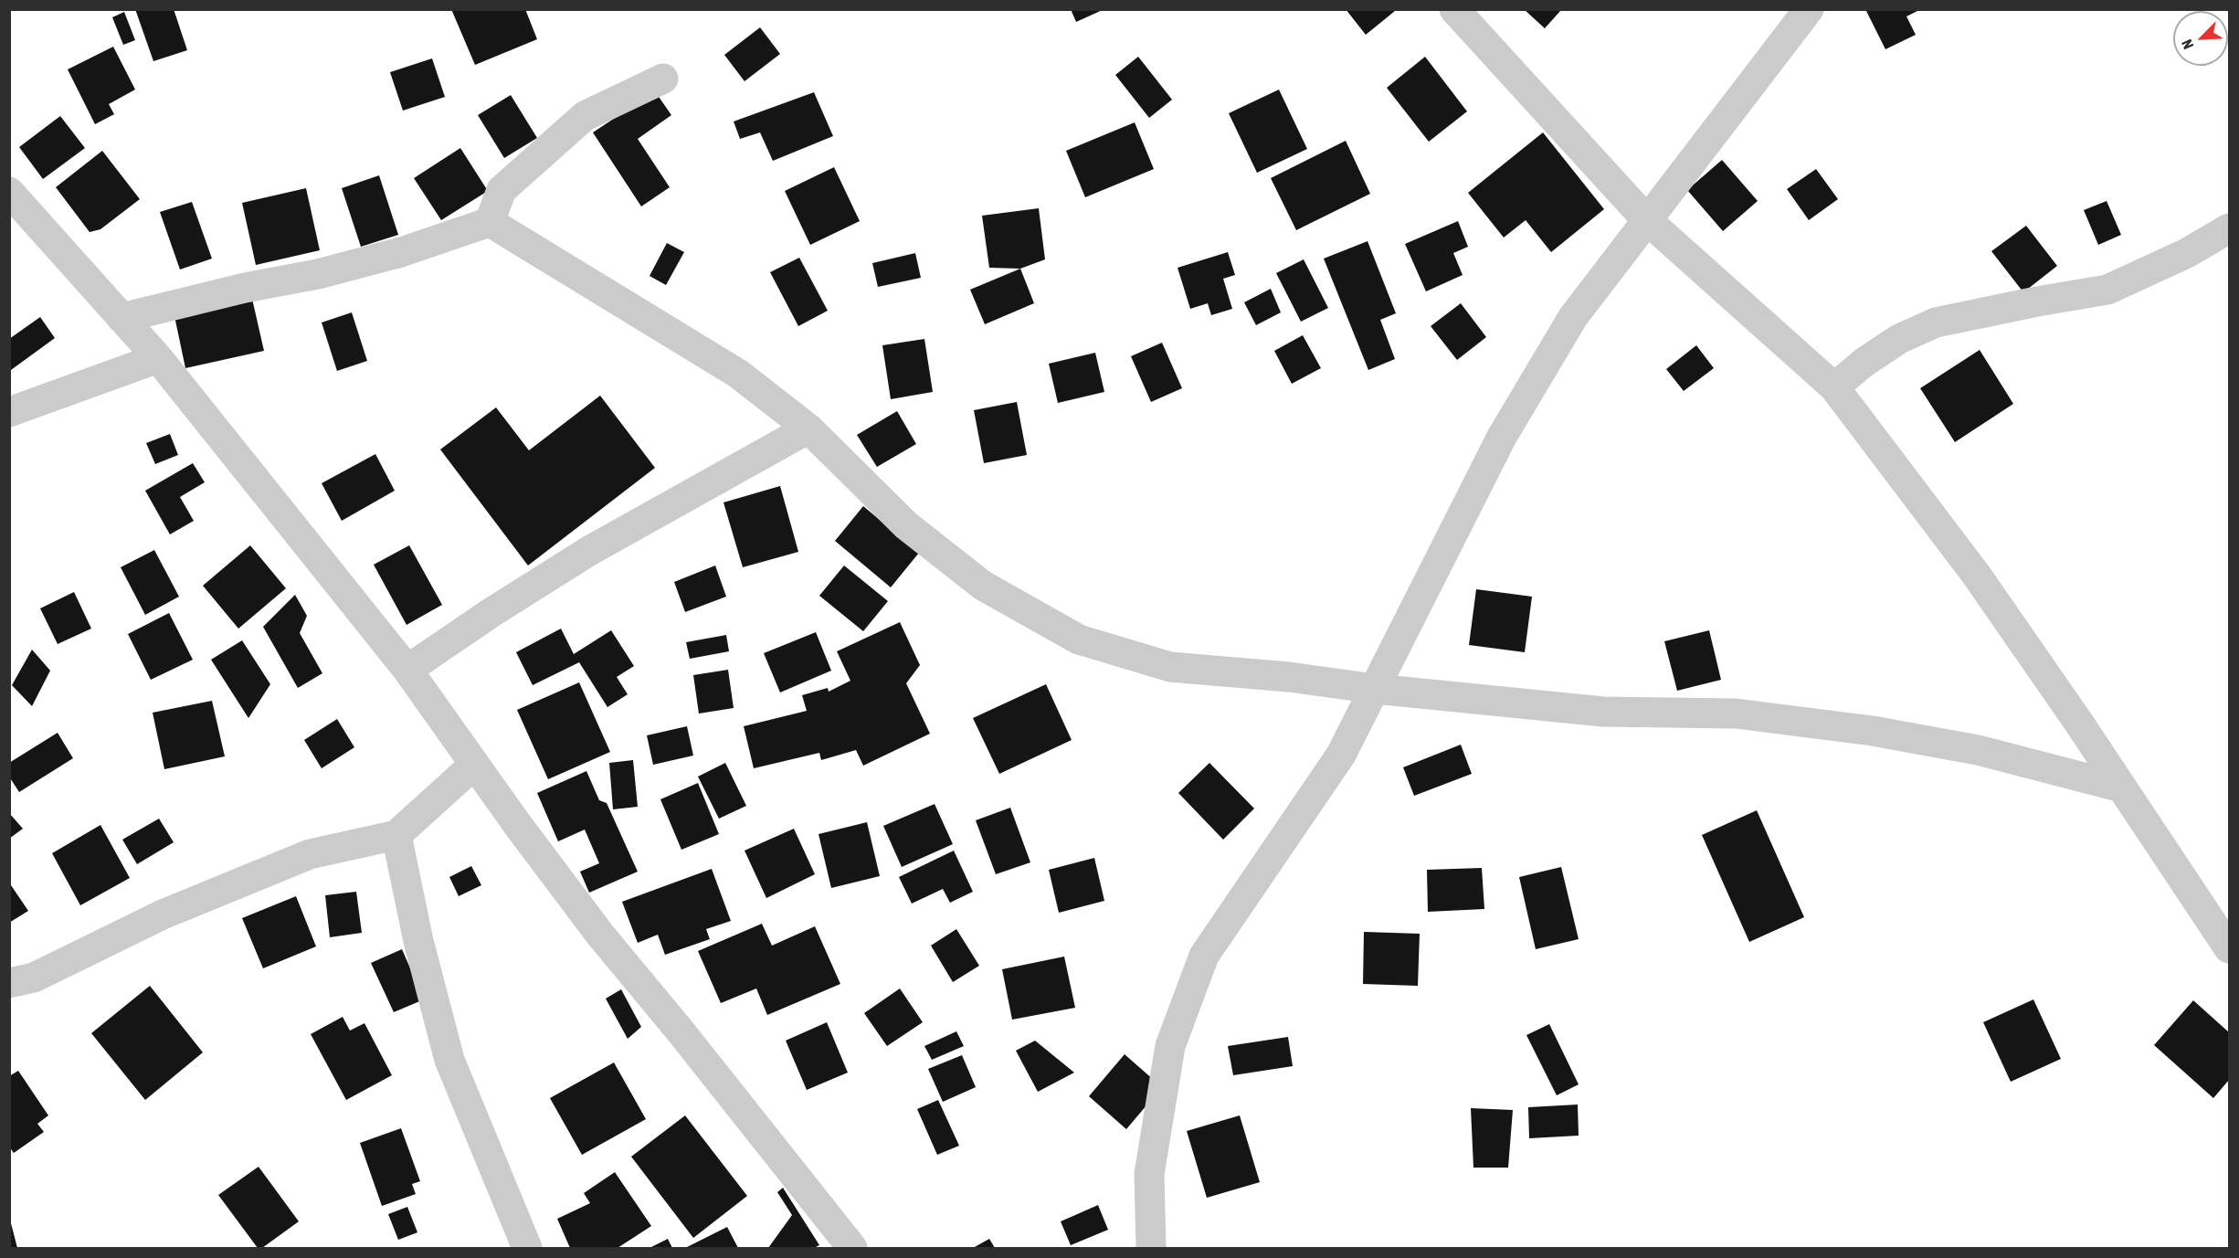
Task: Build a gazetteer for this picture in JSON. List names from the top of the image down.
{
  "north": "bottom left"
}
